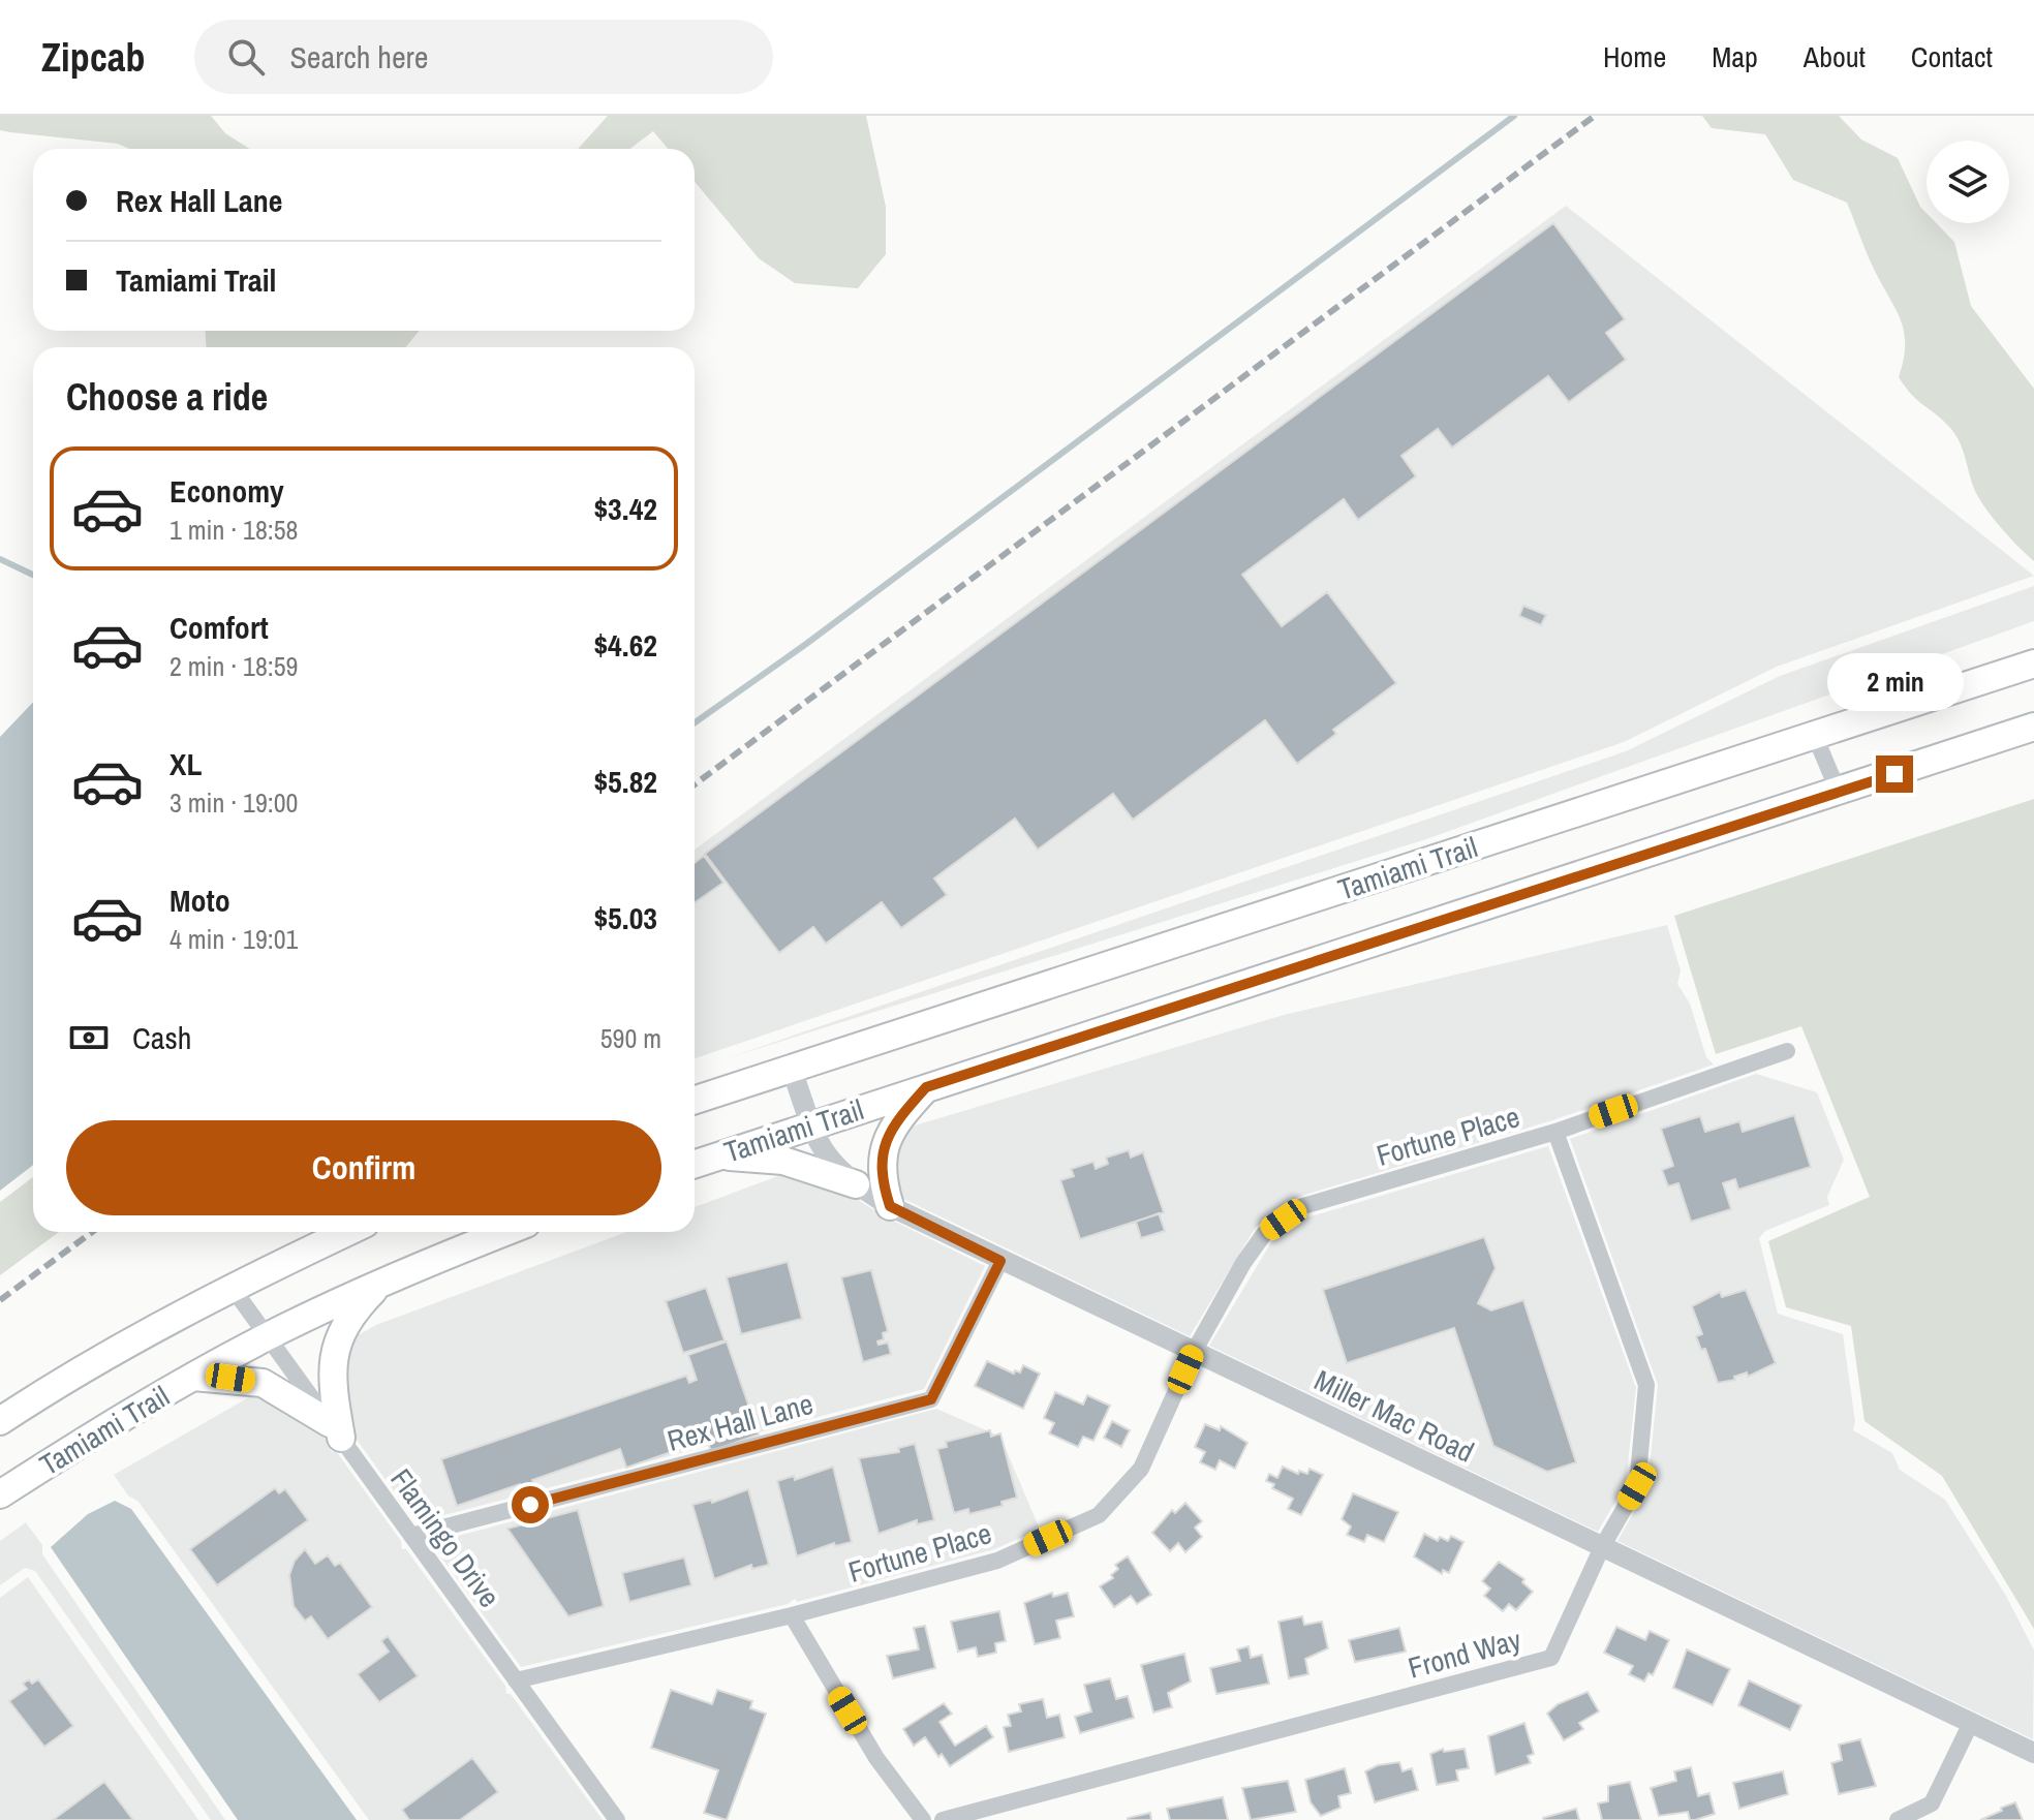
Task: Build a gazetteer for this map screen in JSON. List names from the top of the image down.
{
  "streets": {
    "main road": ["Tamiami Trail"],
    "street": [
      "Fortune Place",
      "Miller Mac Road",
      "Rex Hall Lane",
      "Flamingo Drive",
      "Frond Way"
    ]
  },
  "crossings": [
    ["Tamiami Trail", "Miller Mac Road"],
    ["Tamiami Trail", "Flamingo Drive"],
    ["Fortune Place", "Miller Mac Road"],
    ["Fortune Place", "Flamingo Drive"],
    ["Fortune Place", "Frond Way"],
    ["Miller Mac Road", "Rex Hall Lane"],
    ["Miller Mac Road", "Frond Way"],
    ["Rex Hall Lane", "Flamingo Drive"]
  ],
  "page": {
    "header": "Zipcab",
    "search": "Search here",
    "nav": [
      "Home",
      "Map",
      "About",
      "Contact"
    ],
    "banner": ["Rex Hall Lane", "Tamiami Trail"],
    "heading": "Choose a ride",
    "list": [
      {
        "name": "Economy",
        "note": "1 min · 18:58",
        "value": "$3.42"
      },
      {
        "name": "Comfort",
        "note": "2 min · 18:59",
        "value": "$4.62"
      },
      {
        "name": "XL",
        "note": "3 min · 19:00",
        "value": "$5.82"
      },
      {
        "name": "Moto",
        "note": "4 min · 19:01",
        "value": "$5.03"
      }
    ],
    "bubble": "2 min",
    "pay": ["Cash", "590 m"],
    "buttons": "Confirm"
  }
}
